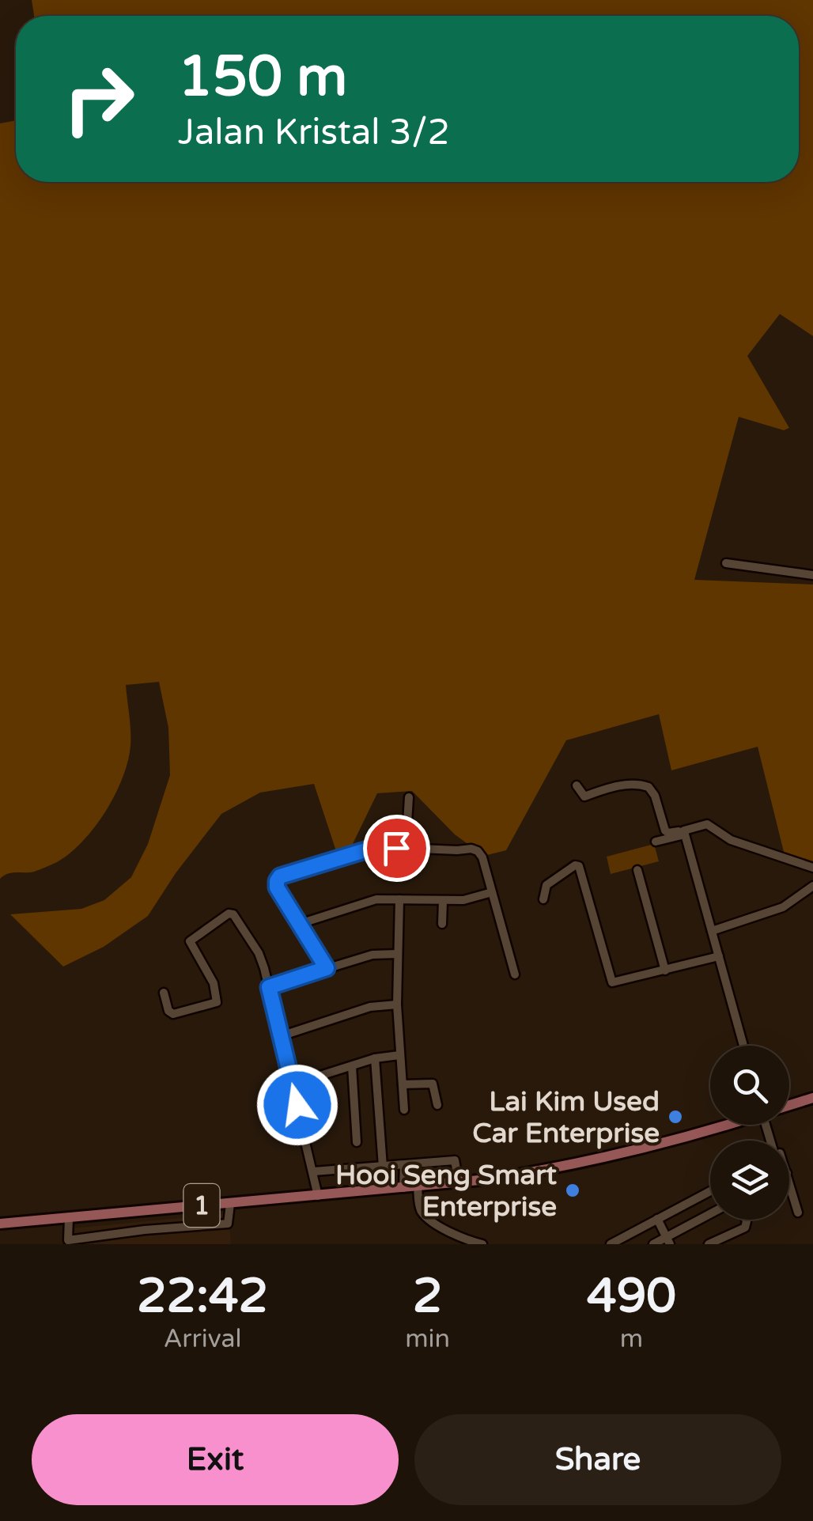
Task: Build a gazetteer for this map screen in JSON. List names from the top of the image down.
{
  "streets": {
    "main road": ["1"]
  },
  "places": ["Lai Kim Used Car Enterprise", "Hooi Seng Smart Enterprise"],
  "page": {
    "turn": ["150 m", "Jalan Kristal 3/2"],
    "eta": [
      "22:42",
      "Arrival",
      "2",
      "min",
      "490",
      "m"
    ],
    "buttons": ["Exit", "Share"]
  }
}
